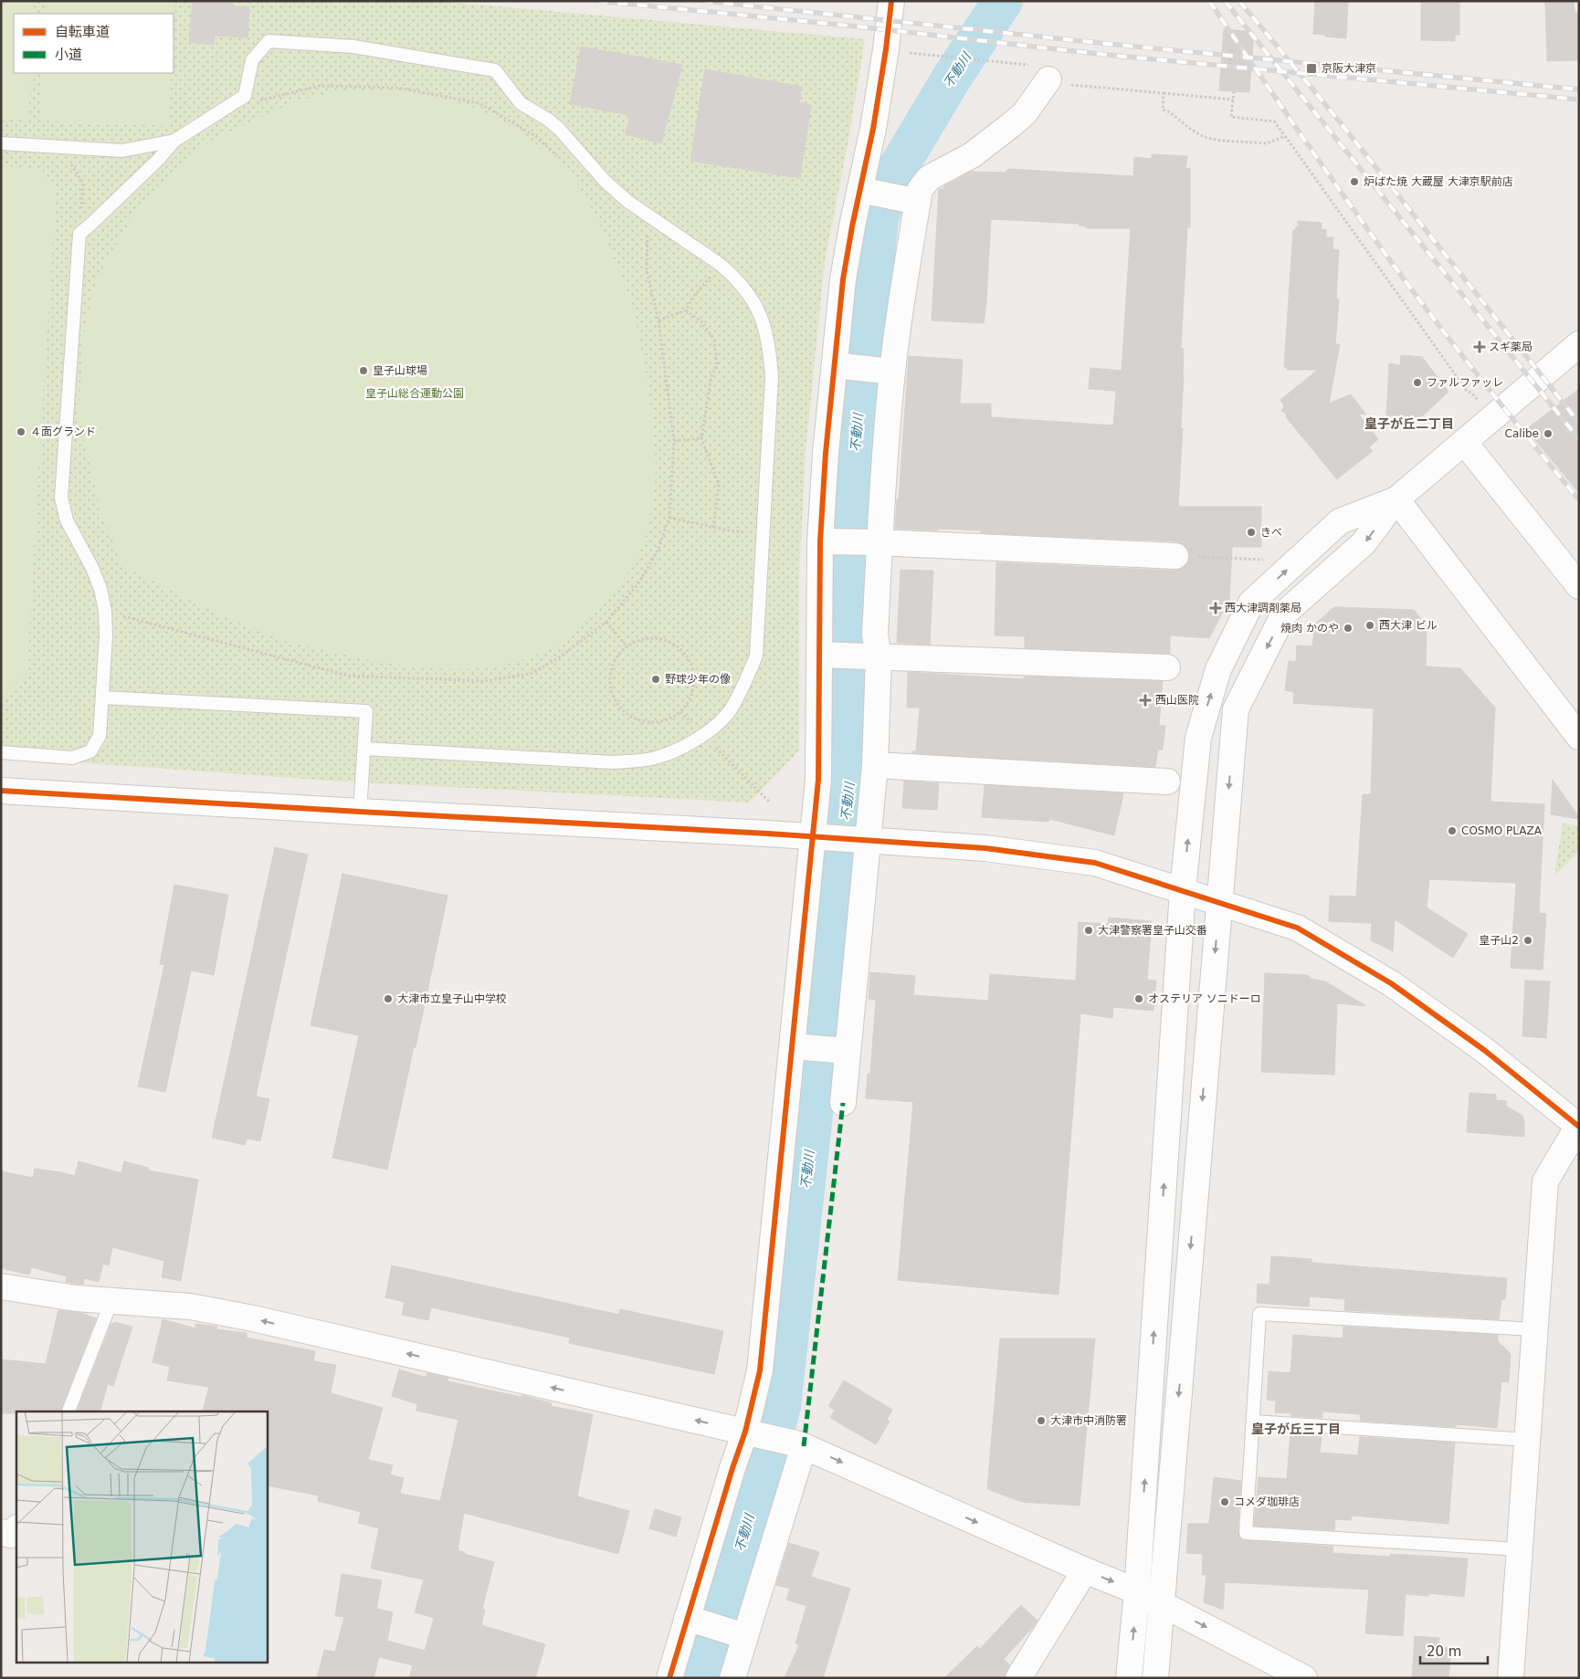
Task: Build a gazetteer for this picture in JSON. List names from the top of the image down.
{
  "districts": ["皇子が丘二丁目", "皇子が丘三丁目"],
  "water": ["不動川"],
  "parks": ["皇子山総合運動公園"],
  "places": {
    "transit": ["京阪大津京"],
    "other": [
      "炉ばた焼 大蔵屋 大津京駅前店",
      "皇子山球場",
      "ファルファッレ",
      "４面グランド",
      "Calibe",
      "きべ",
      "西大津 ビル",
      "焼肉 かのや",
      "野球少年の像",
      "COSMO PLAZA",
      "大津警察署皇子山交番",
      "皇子山2",
      "大津市立皇子山中学校",
      "オステリア ソニドーロ",
      "大津市中消防署",
      "コメダ珈琲店"
    ],
    "health": ["スギ薬局", "西大津調剤薬局", "西山医院"]
  },
  "legend": ["自転車道", "小道"],
  "scale_bar": "20 m"
}
